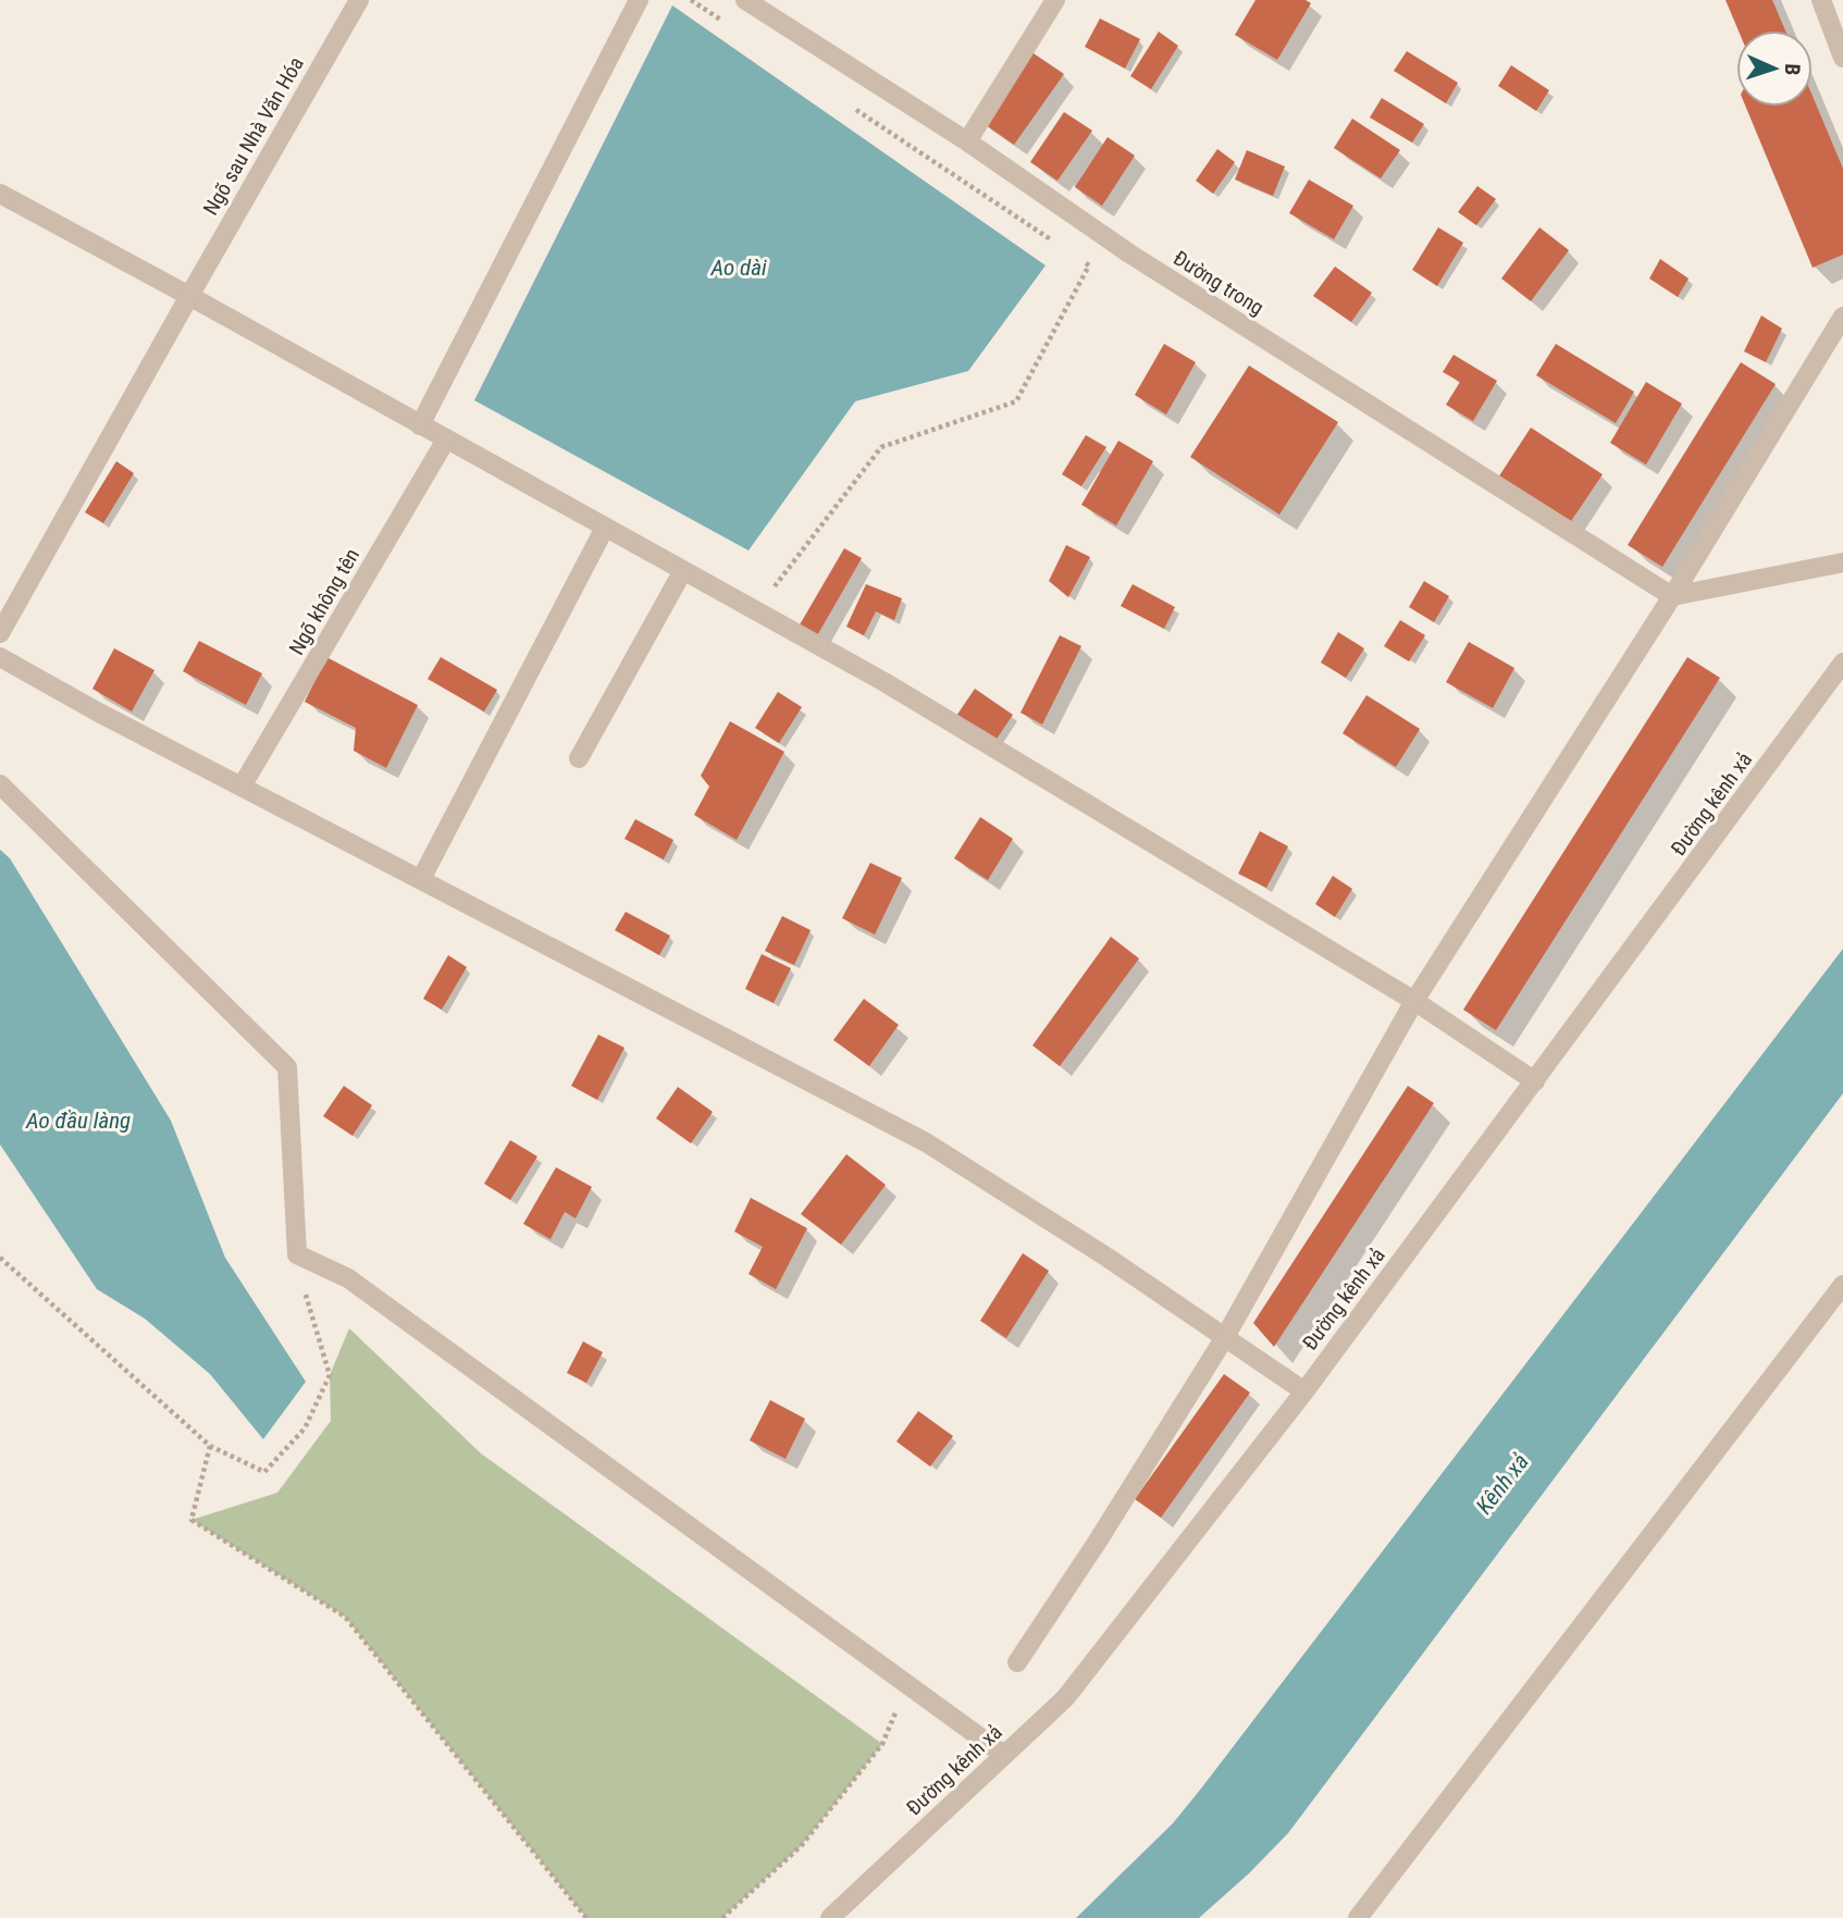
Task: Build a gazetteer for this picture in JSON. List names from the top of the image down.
{
  "streets": {
    "street": [
      "Ngõ sau Nhà Văn Hóa",
      "Đường trong",
      "Ngõ không tên",
      "Đường kênh xả"
    ]
  },
  "water": ["Ao dài", "Ao đầu làng", "Kênh xả"],
  "north": "right"
}
